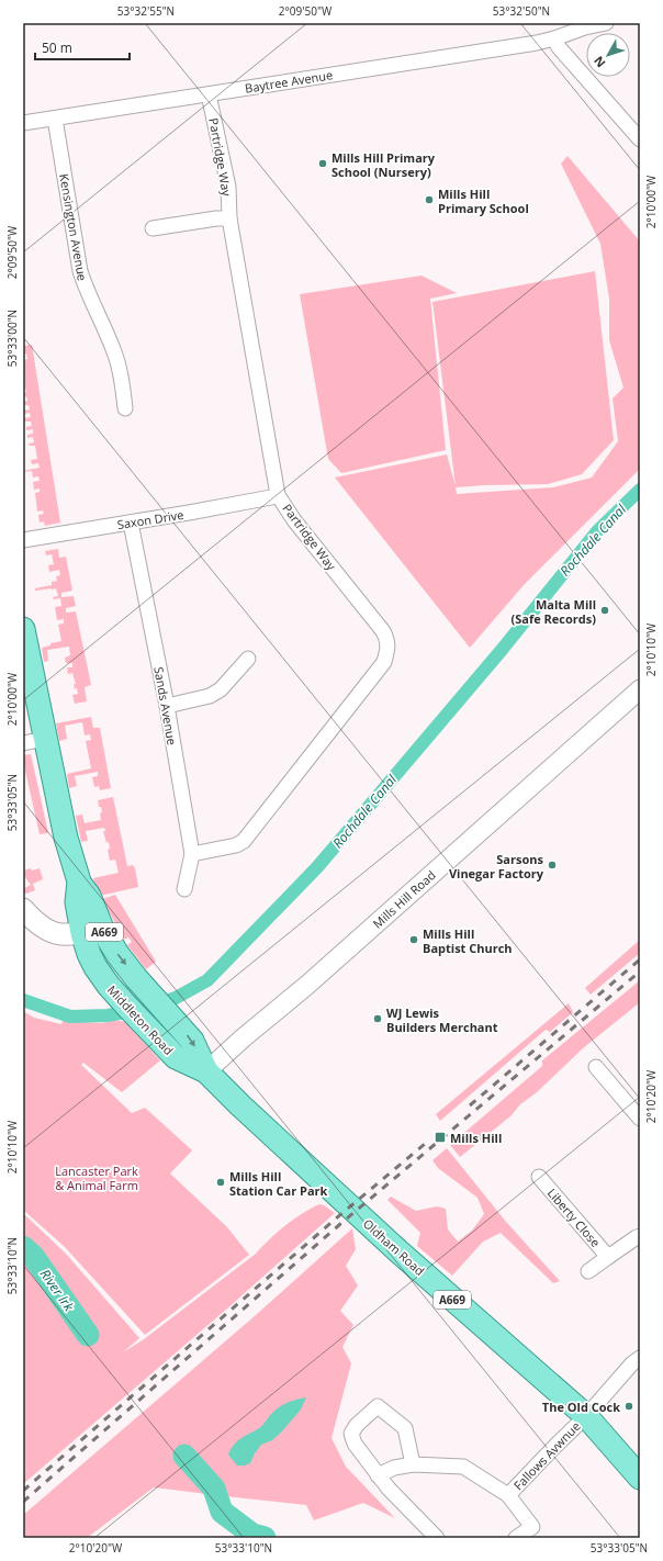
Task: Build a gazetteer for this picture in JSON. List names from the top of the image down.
{
  "streets": {
    "main road": ["A669", "Middleton Road", "Oldham Road"],
    "street": [
      "Baytree Avenue",
      "Partridge Way",
      "Kensington Avenue",
      "Saxon Drive",
      "Sands Avenue",
      "Mills Hill Road",
      "Liberty Close",
      "Fallows Avwnue"
    ]
  },
  "crossings": [
    ["Baytree Avenue", "Partridge Way"],
    ["Baytree Avenue", "Kensington Avenue"],
    ["Partridge Way", "Saxon Drive"],
    ["Partridge Way", "Sands Avenue"],
    ["Saxon Drive", "Sands Avenue"],
    ["Mills Hill Road", "Middleton Road"],
    ["Mills Hill Road", "Oldham Road"],
    ["Middleton Road", "Oldham Road"],
    ["Oldham Road", "Fallows Avwnue"]
  ],
  "water": ["Rochdale Canal", "River Irk"],
  "parks": ["Lancaster Park & Animal Farm"],
  "places": {
    "other": [
      "Mills Hill Primary School (Nursery)",
      "Mills Hill Primary School",
      "Malta Mill (Safe Records)",
      "Sarsons Vinegar Factory",
      "Mills Hill Baptist Church",
      "WJ Lewis Builders Merchant",
      "Mills Hill Station Car Park",
      "The Old Cock"
    ],
    "transit": ["Mills Hill"]
  },
  "scale_bar": "50 m",
  "north": "bottom left",
  "coordinates": [
    "53°32'55\"N",
    "2°09'50\"W",
    "53°32'50\"N",
    "2°10'00\"W",
    "53°33'00\"N",
    "2°10'10\"W",
    "53°33'05\"N",
    "2°10'20\"W",
    "53°33'10\"N"
  ]
}
